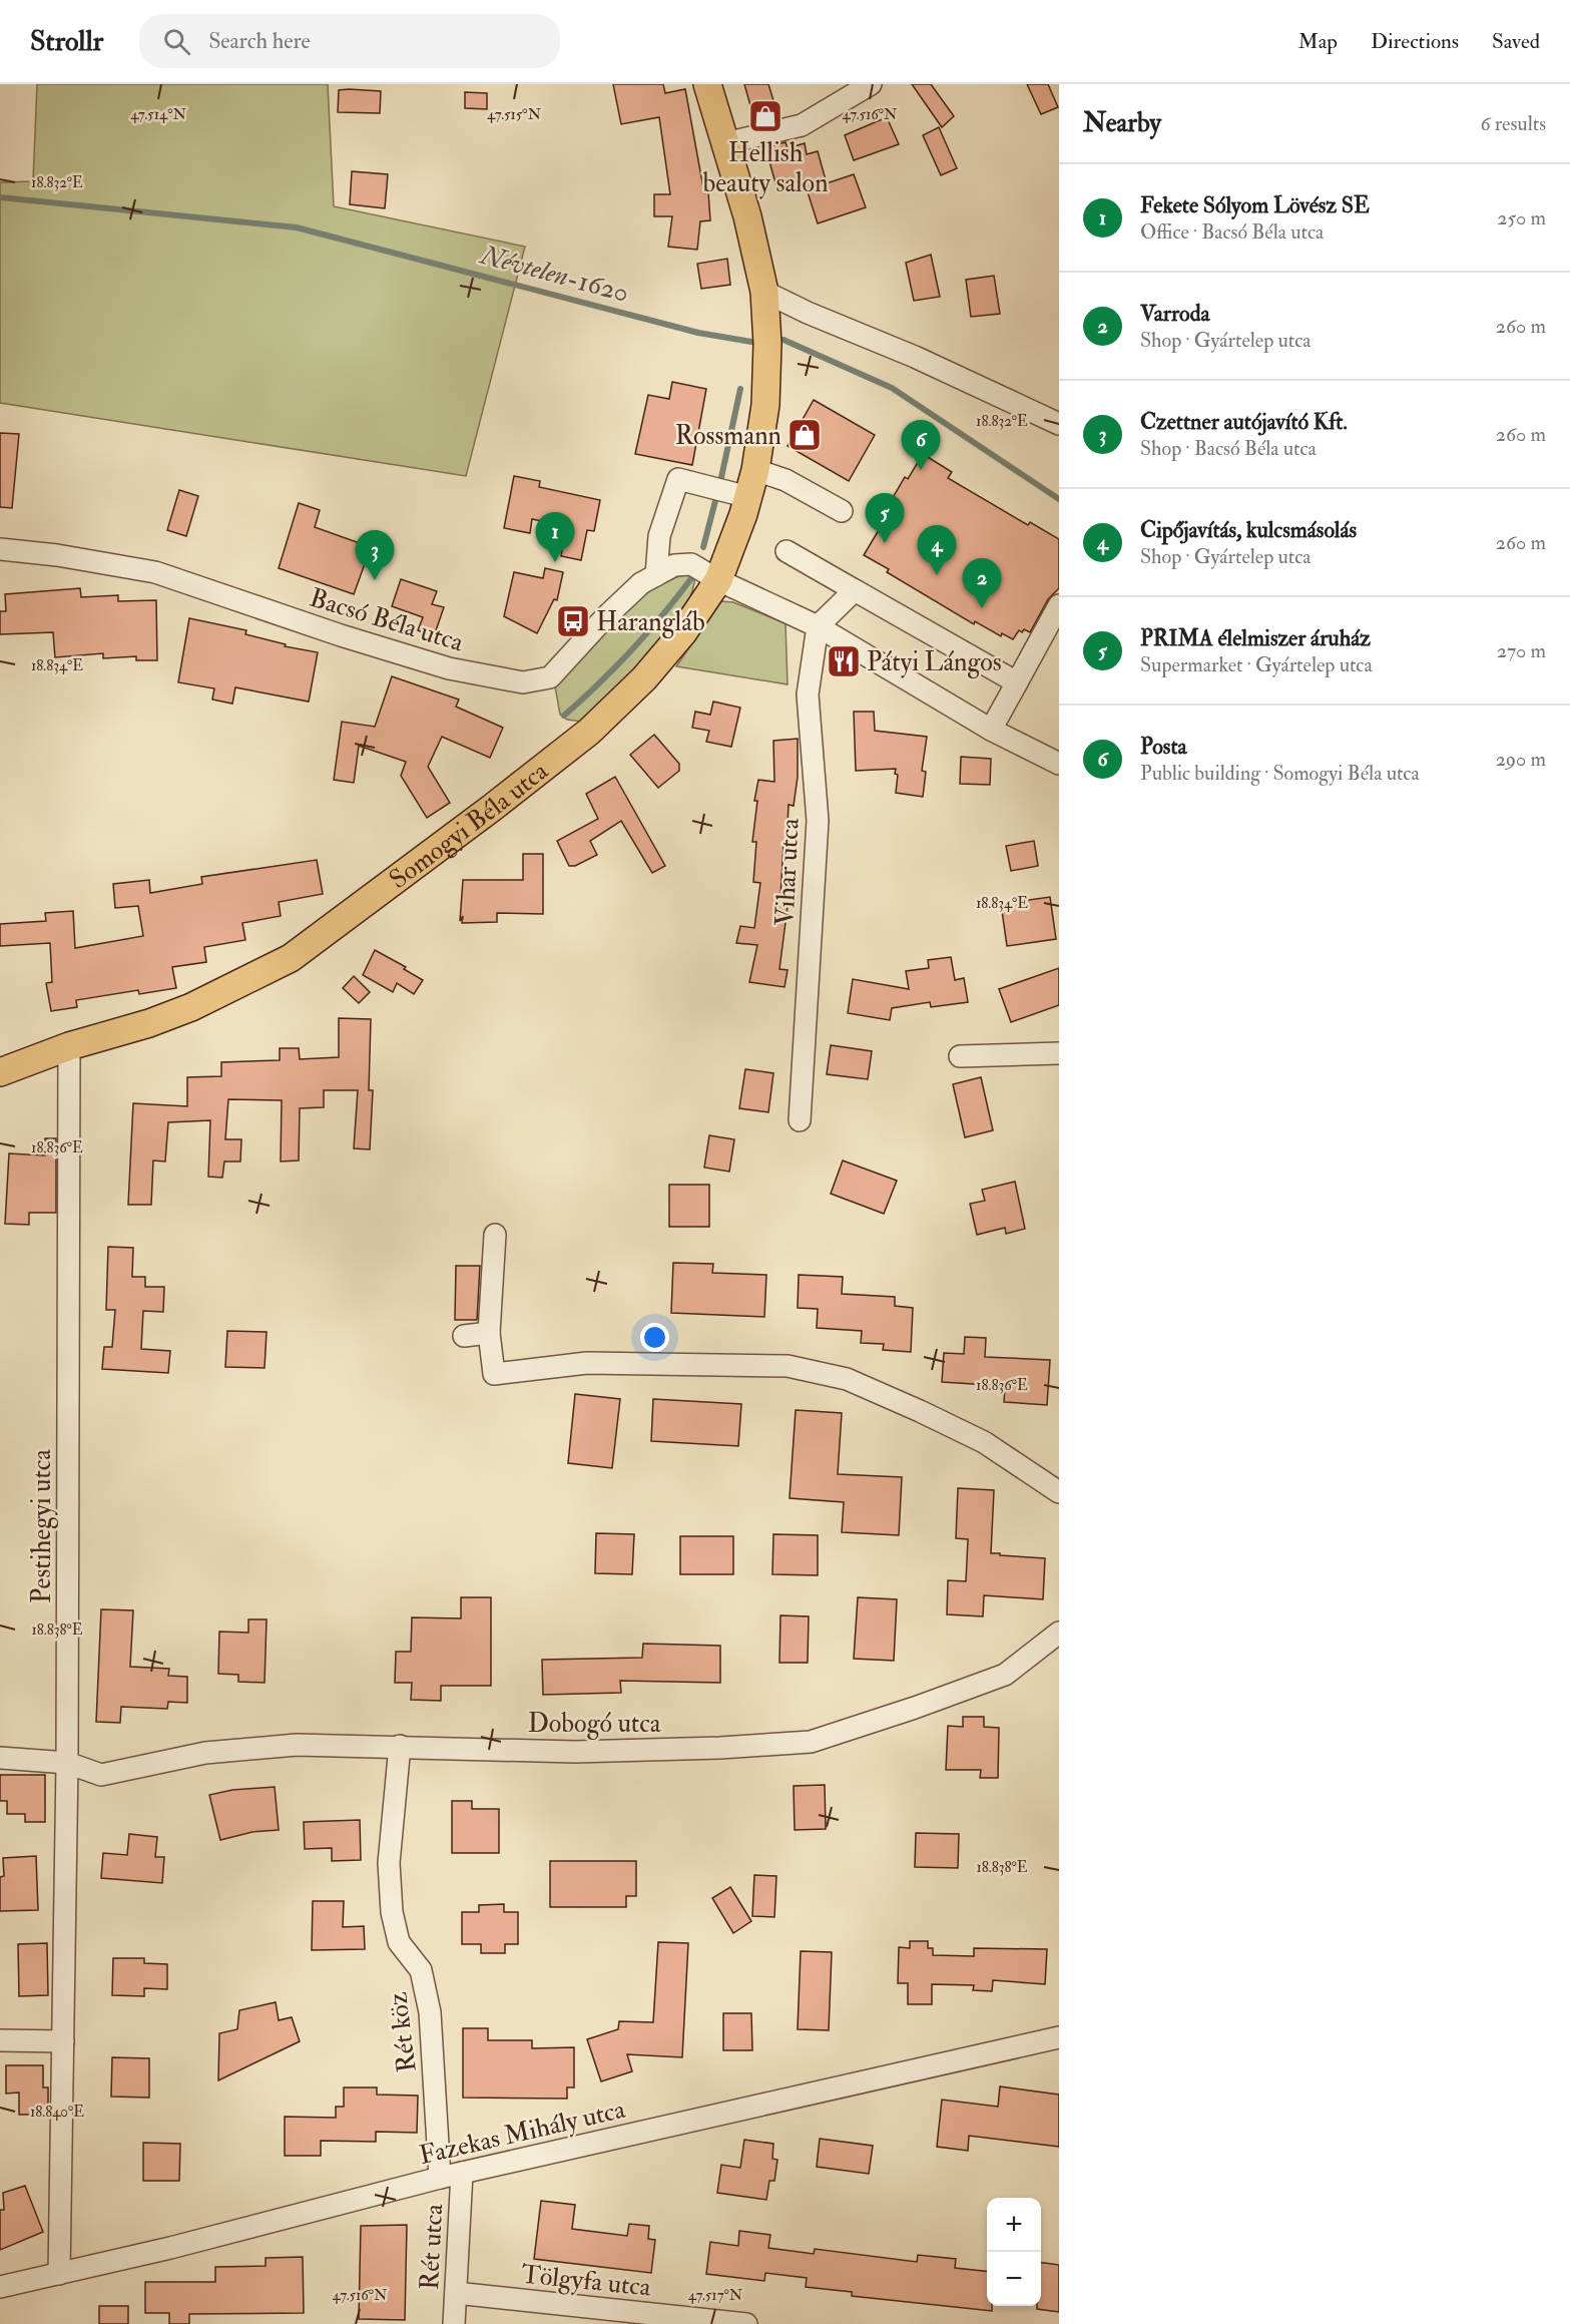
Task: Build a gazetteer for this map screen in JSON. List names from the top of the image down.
{
  "streets": {
    "main road": ["Somogyi Béla utca"],
    "street": [
      "Bacsó Béla utca",
      "Vihar utca",
      "Pestihegyi utca",
      "Dobogó utca",
      "Rét köz",
      "Fazekas Mihály utca",
      "Rét utca",
      "Tölgyfa utca"
    ]
  },
  "crossings": [
    ["Bacsó Béla utca", "Somogyi Béla utca"],
    ["Bacsó Béla utca", "Vihar utca"],
    ["Somogyi Béla utca", "Pestihegyi utca"],
    ["Pestihegyi utca", "Dobogó utca"],
    ["Pestihegyi utca", "Fazekas Mihály utca"],
    ["Dobogó utca", "Rét köz"],
    ["Rét köz", "Fazekas Mihály utca"],
    ["Fazekas Mihály utca", "Rét utca"],
    ["Rét utca", "Tölgyfa utca"]
  ],
  "water": ["Névtelen-1620"],
  "places": {
    "shop": ["Hellish beauty salon", "Rossmann"],
    "bus stop": ["Harangláb"],
    "restaurant": ["Pátyi Lángos"]
  },
  "page": {
    "header": "Strollr",
    "search": "Search here",
    "nav": ["Map", "Directions", "Saved"],
    "heading": ["Nearby", "6 results"],
    "list": [
      {
        "mark": "1",
        "name": "Fekete Sólyom Lövész SE",
        "note": "Office · Bacsó Béla utca",
        "value": "250 m"
      },
      {
        "mark": "2",
        "name": "Varroda",
        "note": "Shop · Gyártelep utca",
        "value": "260 m"
      },
      {
        "mark": "3",
        "name": "Czettner autójavító Kft.",
        "note": "Shop · Bacsó Béla utca",
        "value": "260 m"
      },
      {
        "mark": "4",
        "name": "Cipőjavítás, kulcsmásolás",
        "note": "Shop · Gyártelep utca",
        "value": "260 m"
      },
      {
        "mark": "5",
        "name": "PRIMA élelmiszer áruház",
        "note": "Supermarket · Gyártelep utca",
        "value": "270 m"
      },
      {
        "mark": "6",
        "name": "Posta",
        "note": "Public building · Somogyi Béla utca",
        "value": "290 m"
      }
    ],
    "pins": [
      "6",
      "5",
      "1",
      "4",
      "3",
      "2"
    ],
    "map_buttons": ["+", "−"]
  },
  "coordinates": [
    "47.514°N",
    "47.515°N",
    "47.516°N",
    "18.832°E",
    "18.834°E",
    "18.836°E",
    "18.838°E",
    "18.840°E",
    "47.517°N"
  ]
}
